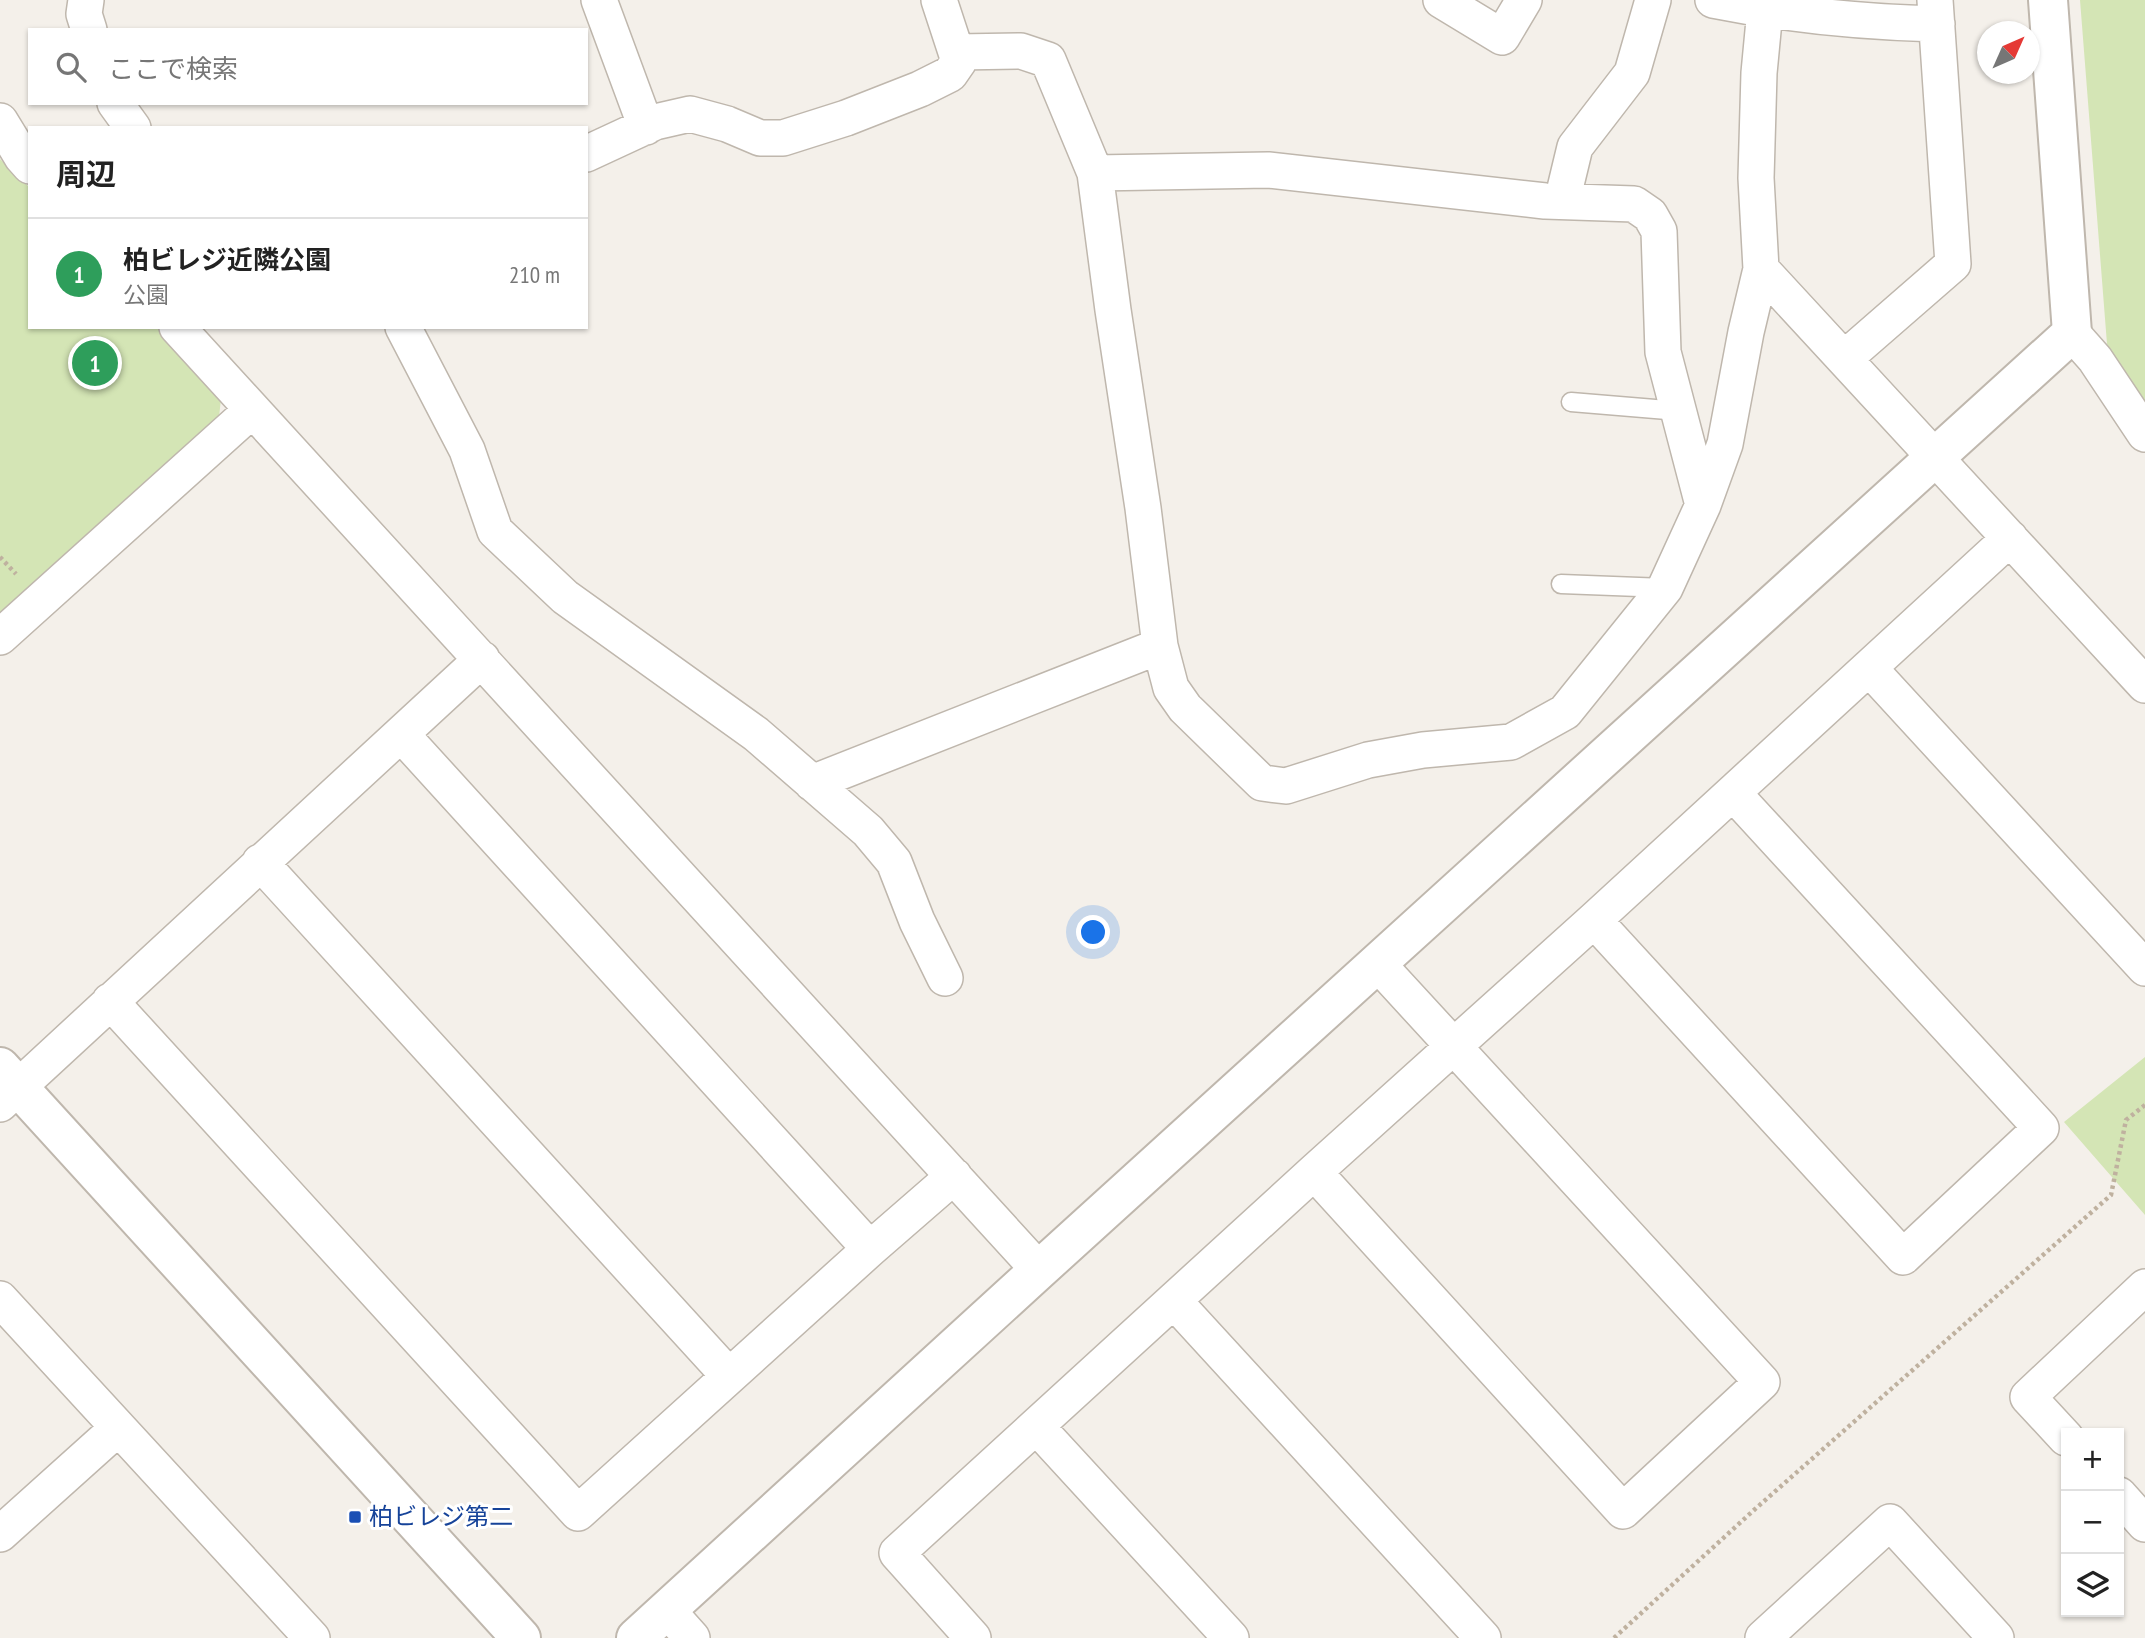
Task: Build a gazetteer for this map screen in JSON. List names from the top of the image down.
{
  "places": {
    "transit": ["柏ビレジ第二"]
  },
  "north": "top right",
  "page": {
    "search": "ここで検索",
    "heading": "周辺",
    "list": [
      {
        "mark": "1",
        "name": "柏ビレジ近隣公園",
        "note": "公園",
        "value": "210 m"
      }
    ],
    "pins": "1",
    "map_buttons": ["+", "−"]
  }
}
